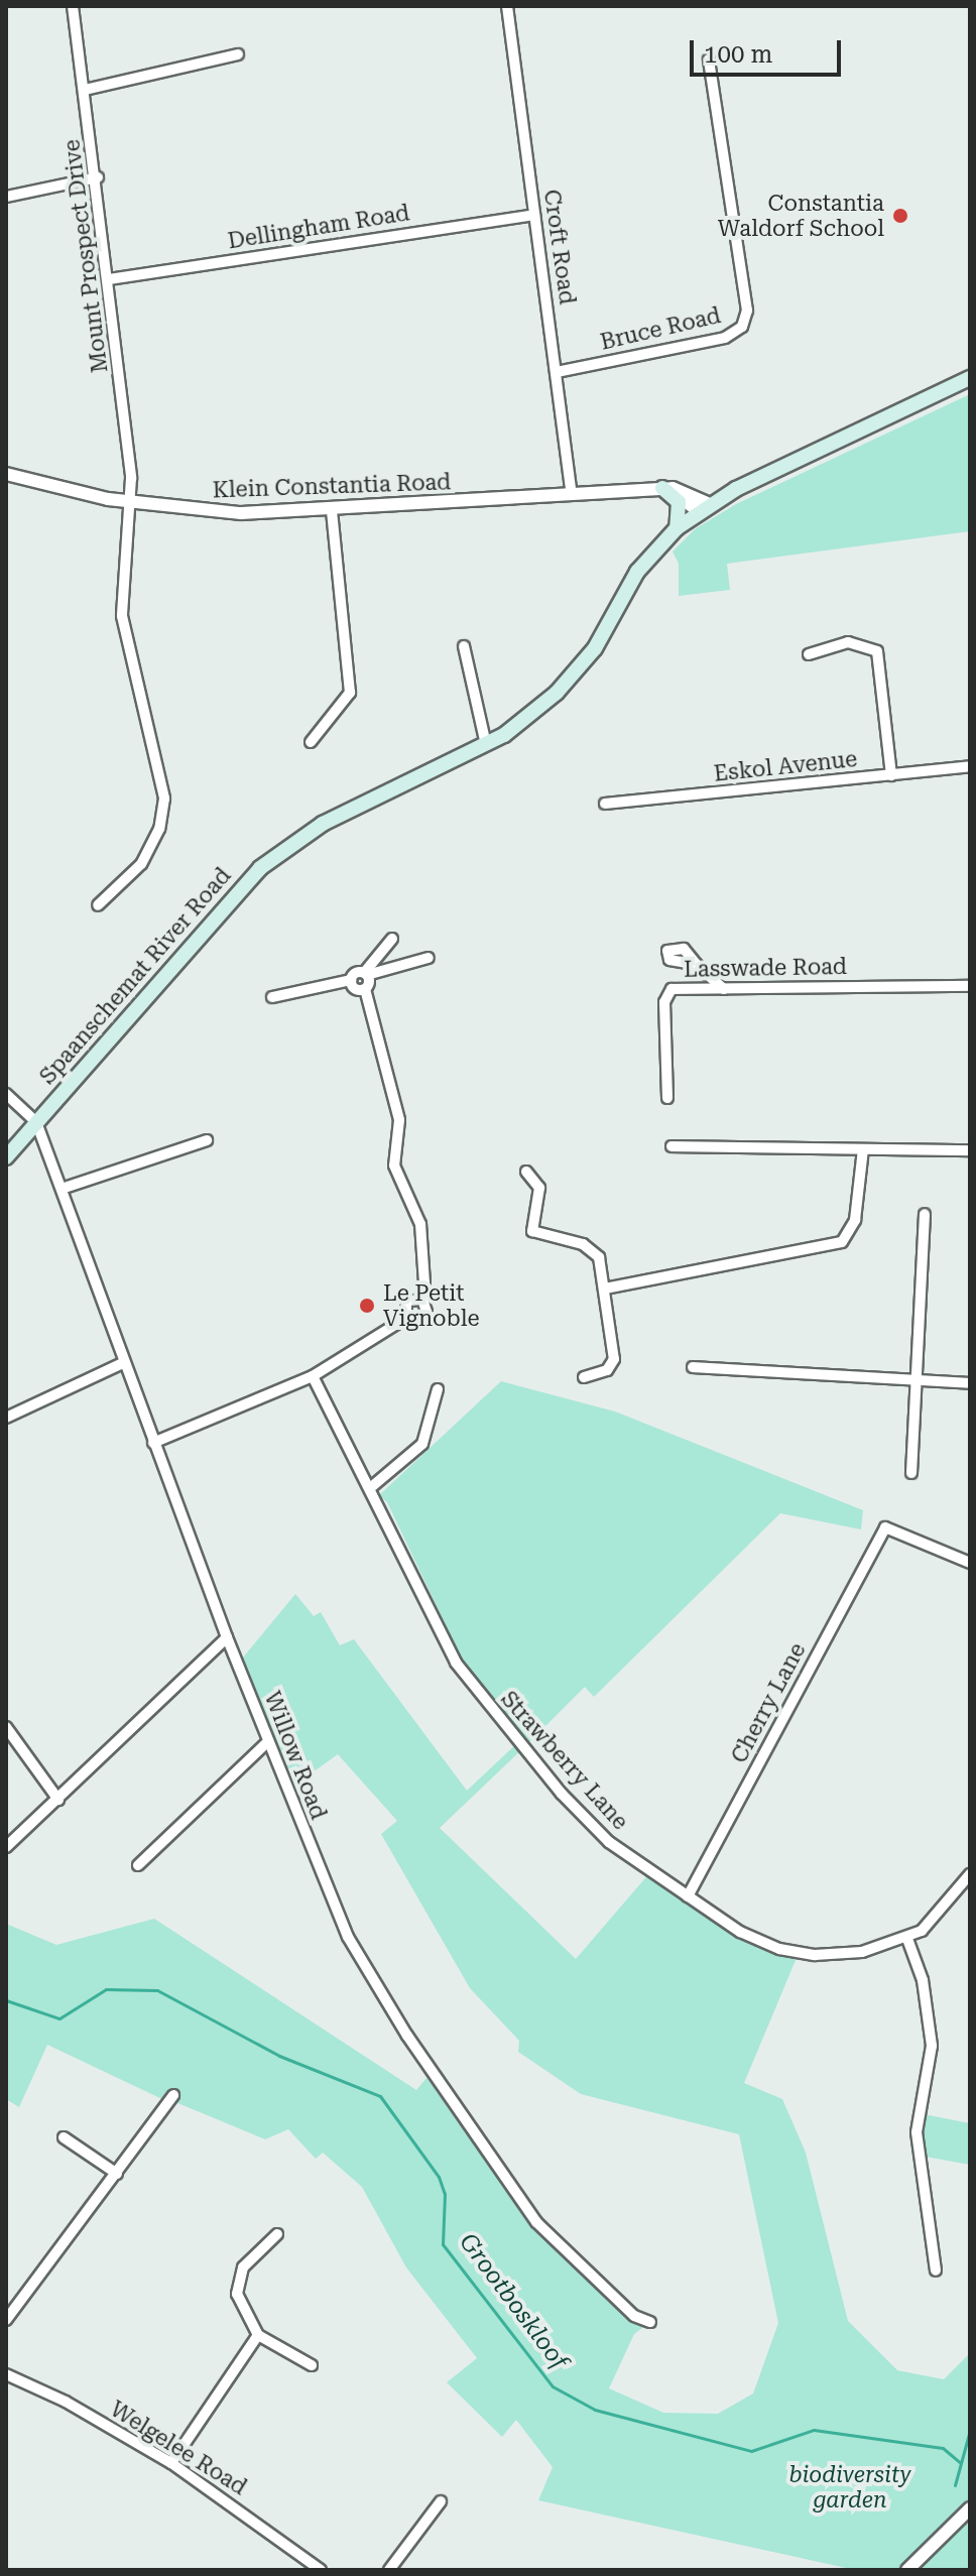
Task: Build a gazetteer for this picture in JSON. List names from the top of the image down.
{
  "streets": {
    "main road": ["Spaanschemat River Road"],
    "street": [
      "Dellingham Road",
      "Croft Road",
      "Mount Prospect Drive",
      "Bruce Road",
      "Klein Constantia Road",
      "Eskol Avenue",
      "Lasswade Road",
      "Cherry Lane",
      "Willow Road",
      "Strawberry Lane",
      "Welgelee Road"
    ]
  },
  "crossings": [
    ["Dellingham Road", "Croft Road"],
    ["Dellingham Road", "Mount Prospect Drive"],
    ["Croft Road", "Bruce Road"],
    ["Croft Road", "Klein Constantia Road"],
    ["Mount Prospect Drive", "Klein Constantia Road"],
    ["Klein Constantia Road", "Spaanschemat River Road"],
    ["Spaanschemat River Road", "Willow Road"],
    ["Cherry Lane", "Strawberry Lane"]
  ],
  "water": ["Grootboskloof"],
  "parks": ["biodiversity garden"],
  "places": ["Constantia Waldorf School", "Le Petit Vignoble"],
  "scale_bar": "100 m"
}
